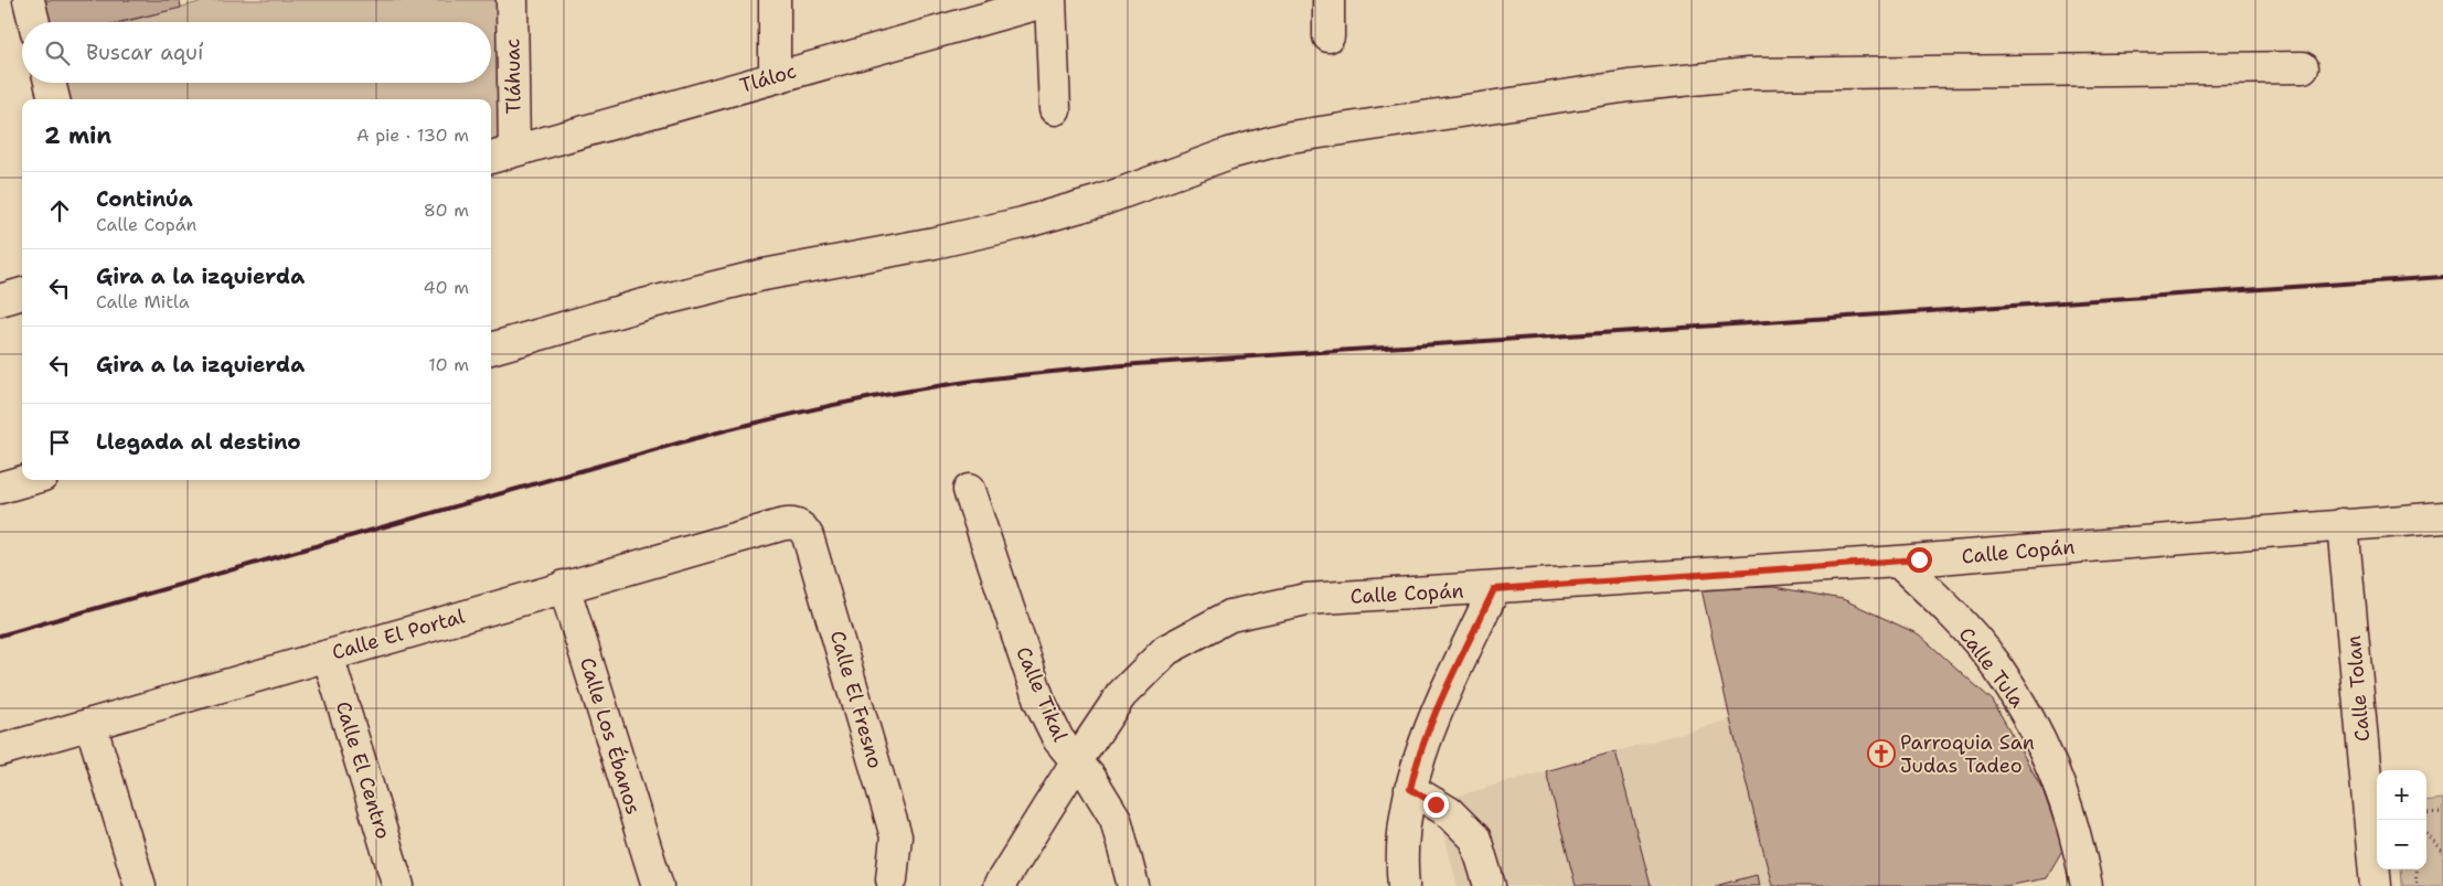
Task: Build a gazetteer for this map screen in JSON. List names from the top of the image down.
{
  "streets": {
    "street": [
      "Tláhuac",
      "Tláloc",
      "Calle Copán",
      "Calle El Portal",
      "Calle Tula",
      "Calle Tolan",
      "Calle Tikal",
      "Calle El Fresno",
      "Calle Los Ébanos",
      "Calle El Centro"
    ]
  },
  "crossings": [
    ["Tláhuac", "Tláloc"],
    ["Calle Copán", "Calle Tula"],
    ["Calle Copán", "Calle Tolan"],
    ["Calle Copán", "Calle Tikal"],
    ["Calle El Portal", "Calle El Fresno"],
    ["Calle El Portal", "Calle Los Ébanos"],
    ["Calle El Portal", "Calle El Centro"]
  ],
  "places": {
    "church": ["Parroquia San Judas Tadeo"]
  },
  "page": {
    "search": "Buscar aquí",
    "heading": ["2 min", "A pie · 130 m"],
    "list": [
      ["Continúa", "Calle Copán", "80 m"],
      ["Gira a la izquierda", "Calle Mitla", "40 m"],
      ["Gira a la izquierda", "10 m"],
      "Llegada al destino"
    ],
    "map_buttons": ["+", "−"]
  }
}
